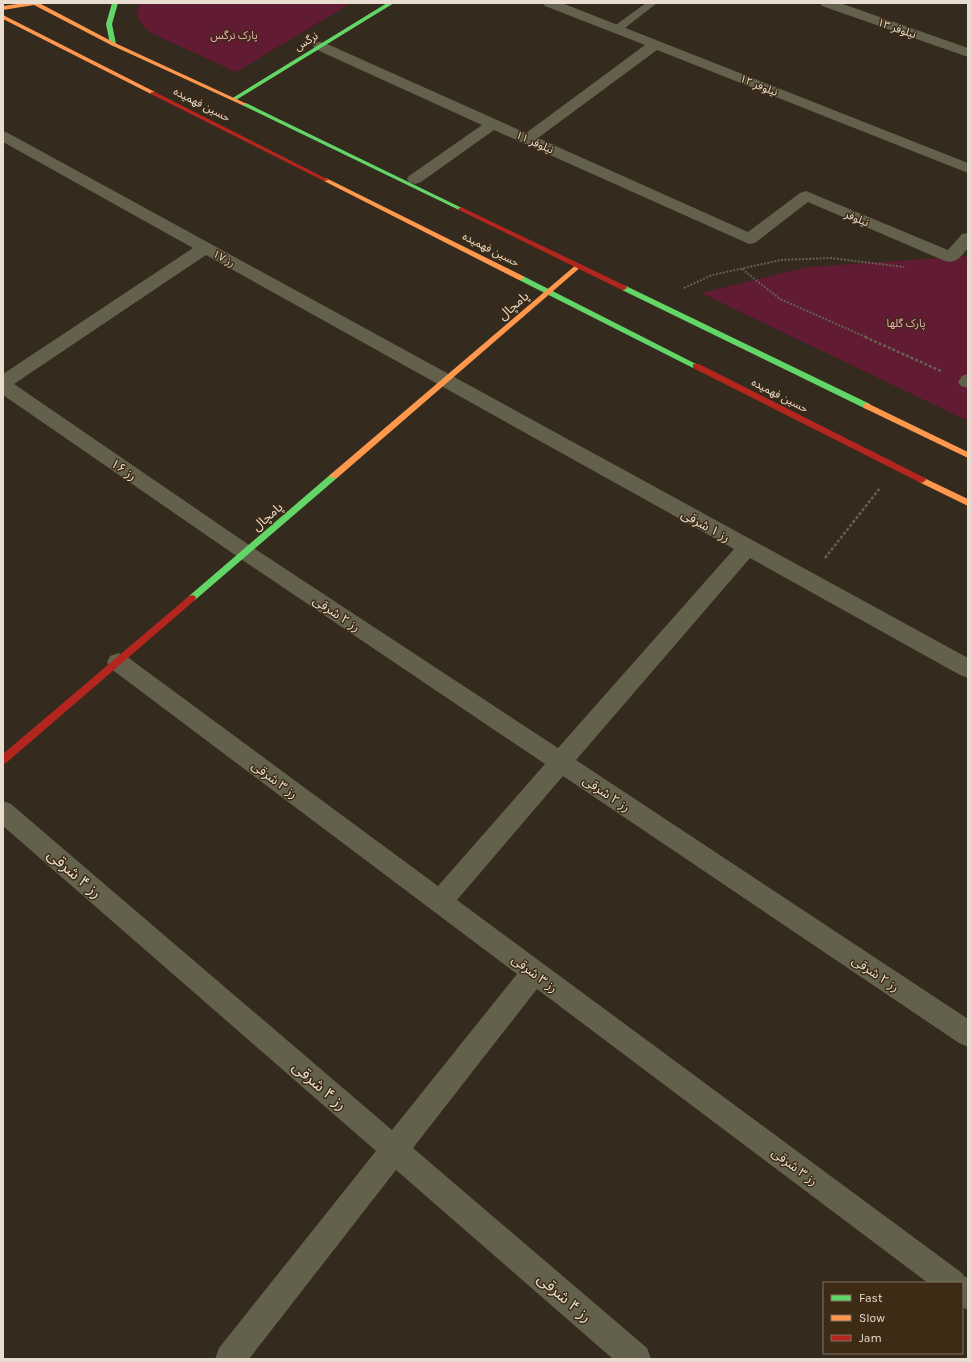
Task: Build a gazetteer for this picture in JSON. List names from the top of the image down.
{
  "streets": {
    "main road": ["نرگس", "حسین فهمیده", "پامچال"],
    "street": [
      "نیلوفر ۱۳",
      "نیلوفر ۱۲",
      "نیلوفر ۱۱",
      "نیلوفر",
      "رز ۱۷",
      "رز ۱۶",
      "رز ۱ شرقی",
      "رز ۲ شرقی",
      "رز ۳ شرقی",
      "رز ۴ شرقی"
    ]
  },
  "crossings": [
    ["نرگس", "حسین فهمیده"],
    ["نرگس", "نیلوفر ۱۱"],
    ["حسین فهمیده", "پامچال"],
    ["نیلوفر ۱۱", "نیلوفر"],
    ["رز ۱۷", "پامچال"],
    ["رز ۱۷", "رز ۱ شرقی"],
    ["پامچال", "رز ۱۶"],
    ["پامچال", "رز ۱ شرقی"],
    ["پامچال", "رز ۲ شرقی"],
    ["پامچال", "رز ۳ شرقی"],
    ["رز ۱۶", "رز ۲ شرقی"]
  ],
  "parks": ["پارک نرگس", "پارک گلها"],
  "legend": ["Fast", "Slow", "Jam"]
}
